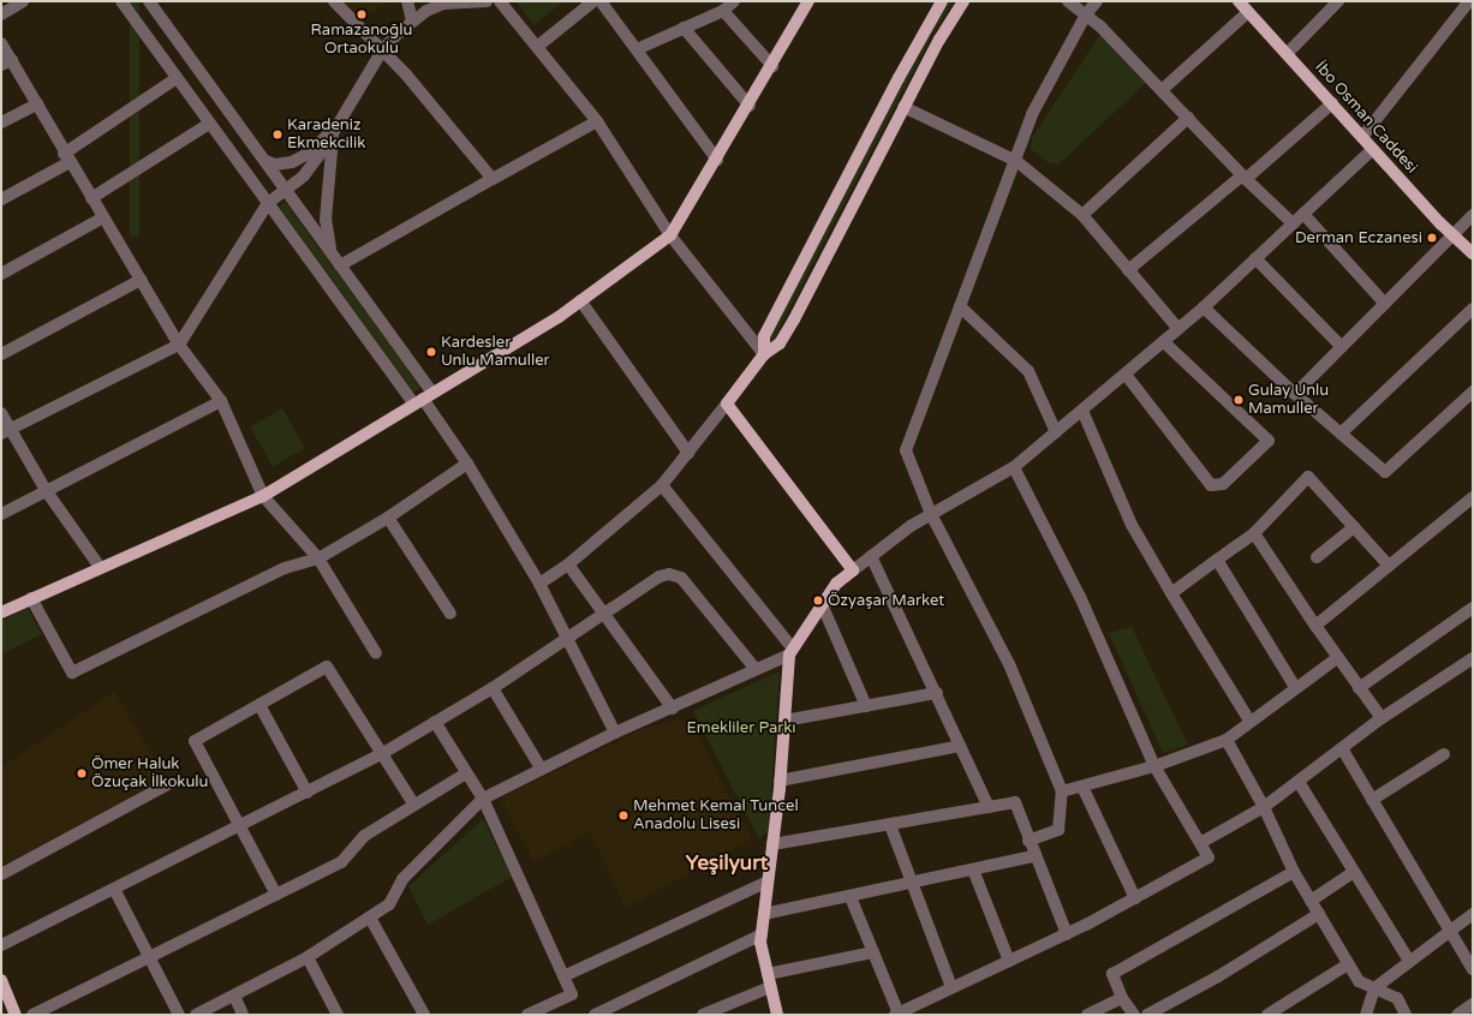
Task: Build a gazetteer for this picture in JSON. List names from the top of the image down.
{
  "streets": {
    "main road": ["İbo Osman Caddesi"]
  },
  "districts": ["Yeşilyurt"],
  "parks": ["Emekliler Parkı"],
  "places": [
    "Ramazanoğlu Ortaokulu",
    "Karadeniz Ekmekcilik",
    "Derman Eczanesi",
    "Kardesler Unlu Mamuller",
    "Gulay Unlu Mamuller",
    "Özyaşar Market",
    "Ömer Haluk Özuçak İlkokulu",
    "Mehmet Kemal Tuncel Anadolu Lisesi"
  ]
}
